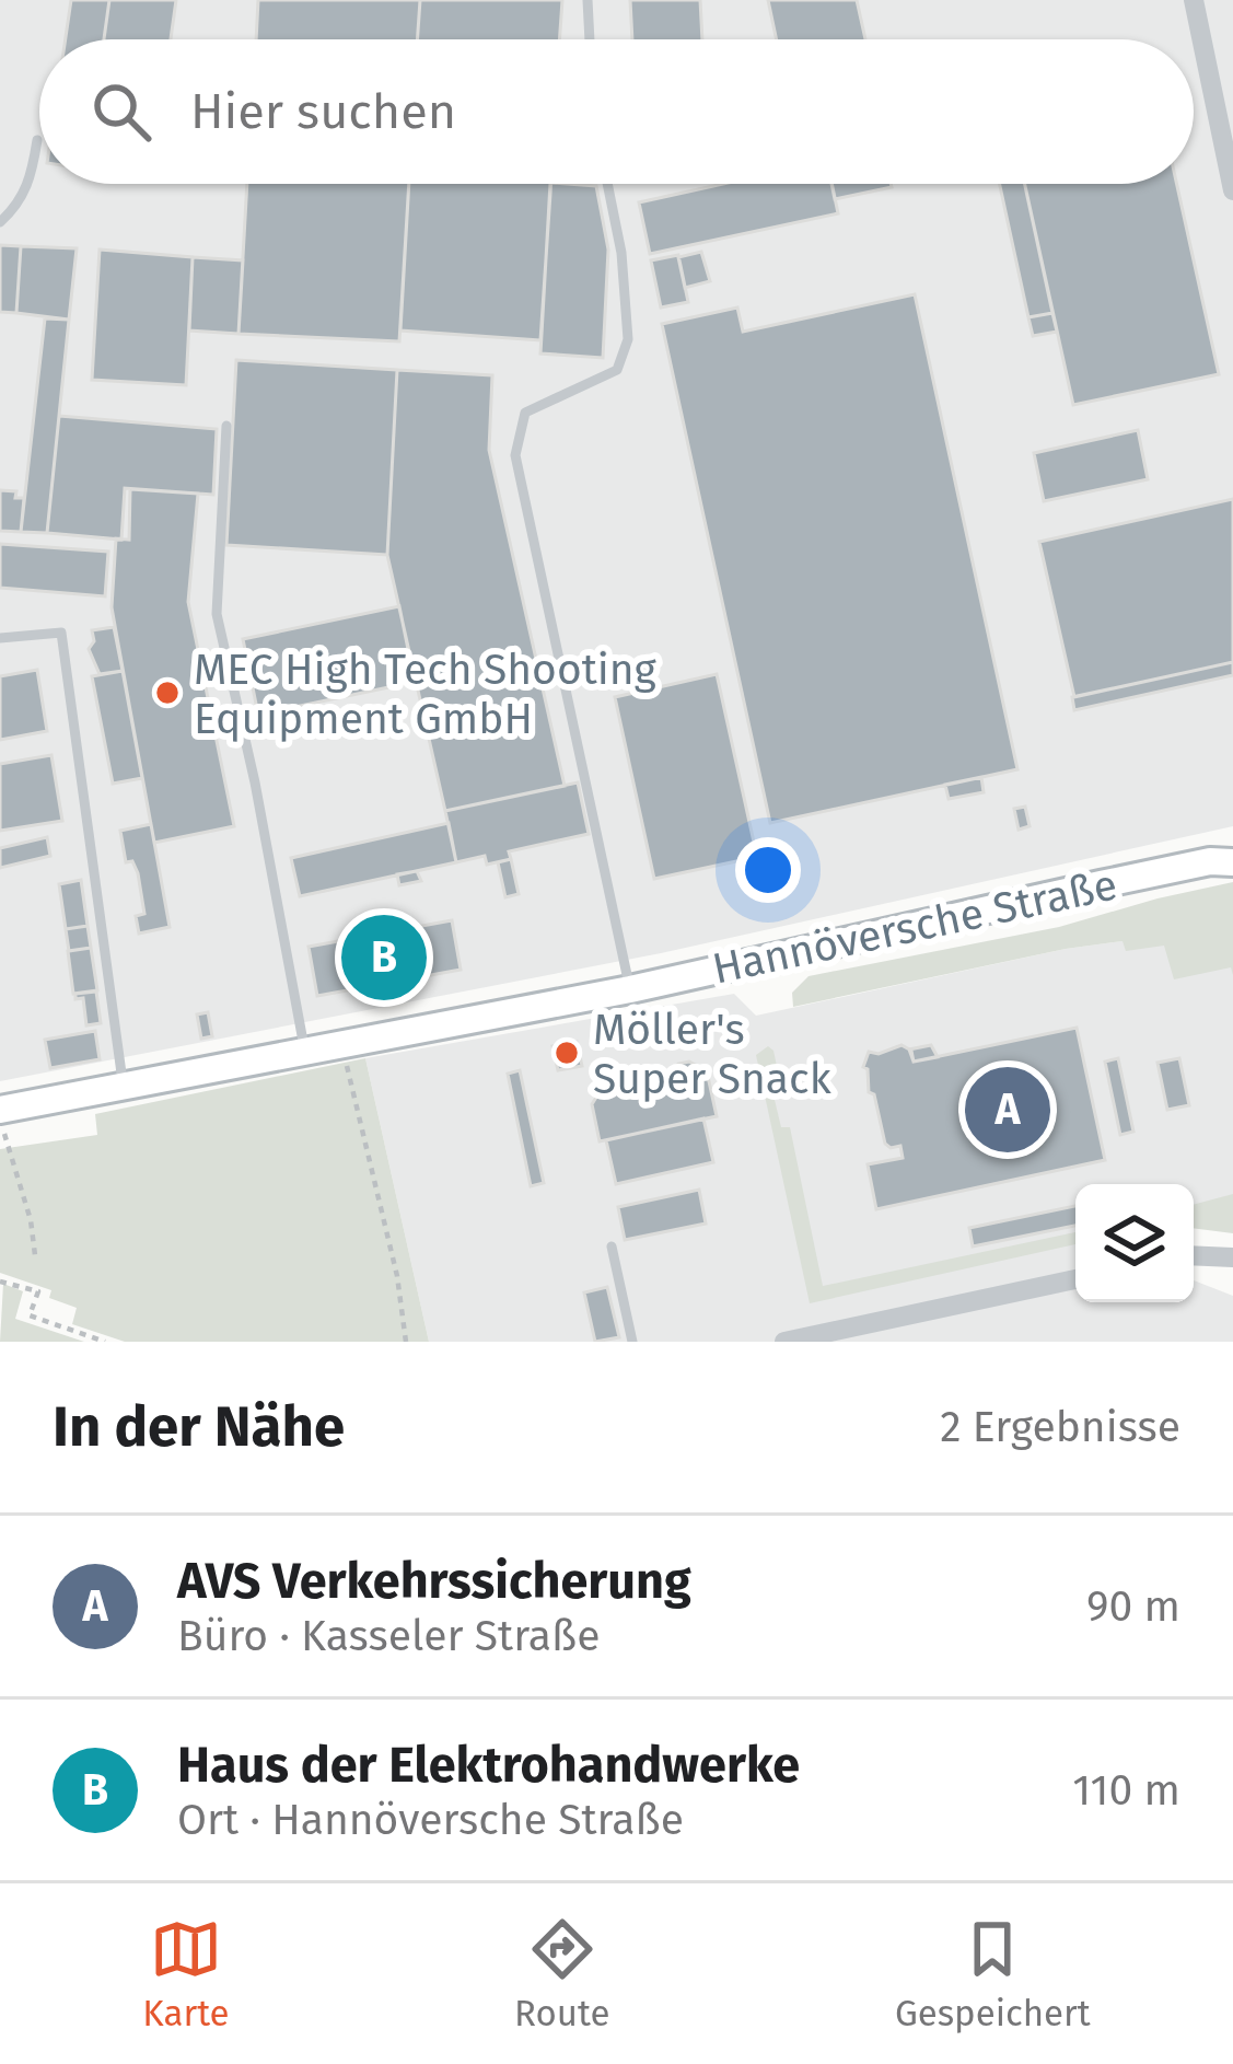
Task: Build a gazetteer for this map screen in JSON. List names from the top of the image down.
{
  "streets": {
    "main road": ["Hannöversche Straße"]
  },
  "places": ["MEC High Tech Shooting Equipment GmbH", "Möller's Super Snack"],
  "page": {
    "search": "Hier suchen",
    "pins": ["B", "A"],
    "heading": ["In der Nähe", "2 Ergebnisse"],
    "list": [
      {
        "mark": "A",
        "name": "AVS Verkehrssicherung",
        "note": "Büro · Kasseler Straße",
        "value": "90 m"
      },
      {
        "mark": "B",
        "name": "Haus der Elektrohandwerke",
        "note": "Ort · Hannöversche Straße",
        "value": "110 m"
      }
    ],
    "nav": ["Karte", "Route", "Gespeichert"]
  }
}
